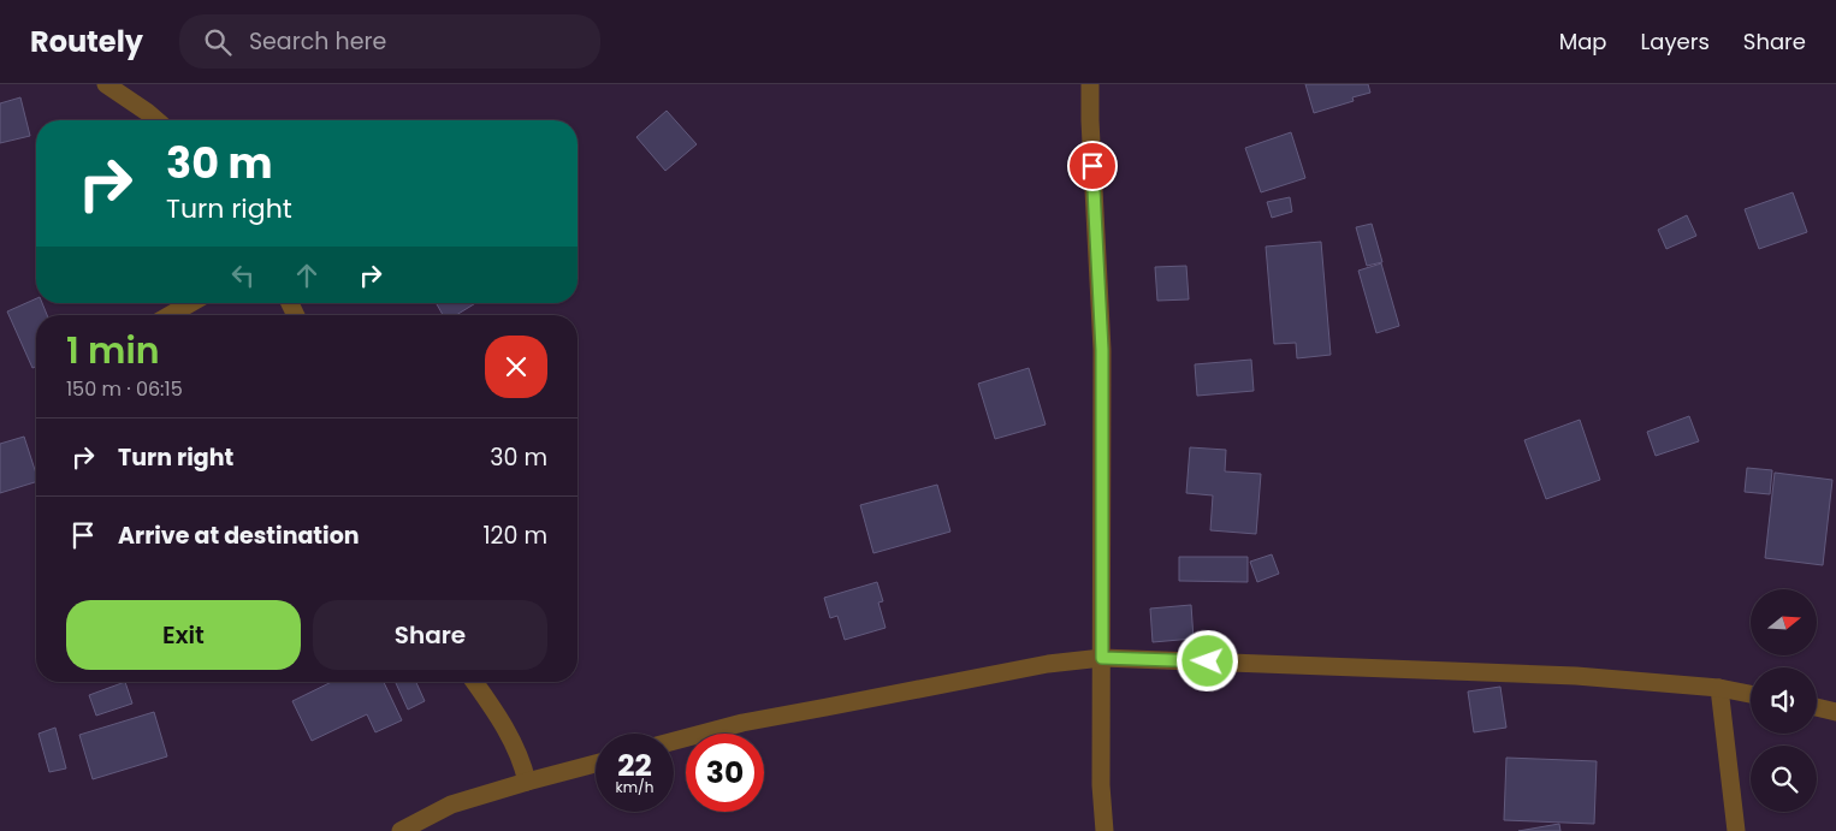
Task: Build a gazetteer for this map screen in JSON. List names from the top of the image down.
{
  "north": "right",
  "page": {
    "header": "Routely",
    "search": "Search here",
    "nav": ["Map", "Layers", "Share"],
    "turn": ["30 m", "Turn right"],
    "heading": ["1 min", "150 m · 06:15"],
    "list": [
      {
        "name": "Turn right",
        "value": "30 m"
      },
      {
        "name": "Arrive at destination",
        "value": "120 m"
      }
    ],
    "buttons": ["Exit", "Share"],
    "speed": "22 km/h",
    "limit": "30"
  }
}
